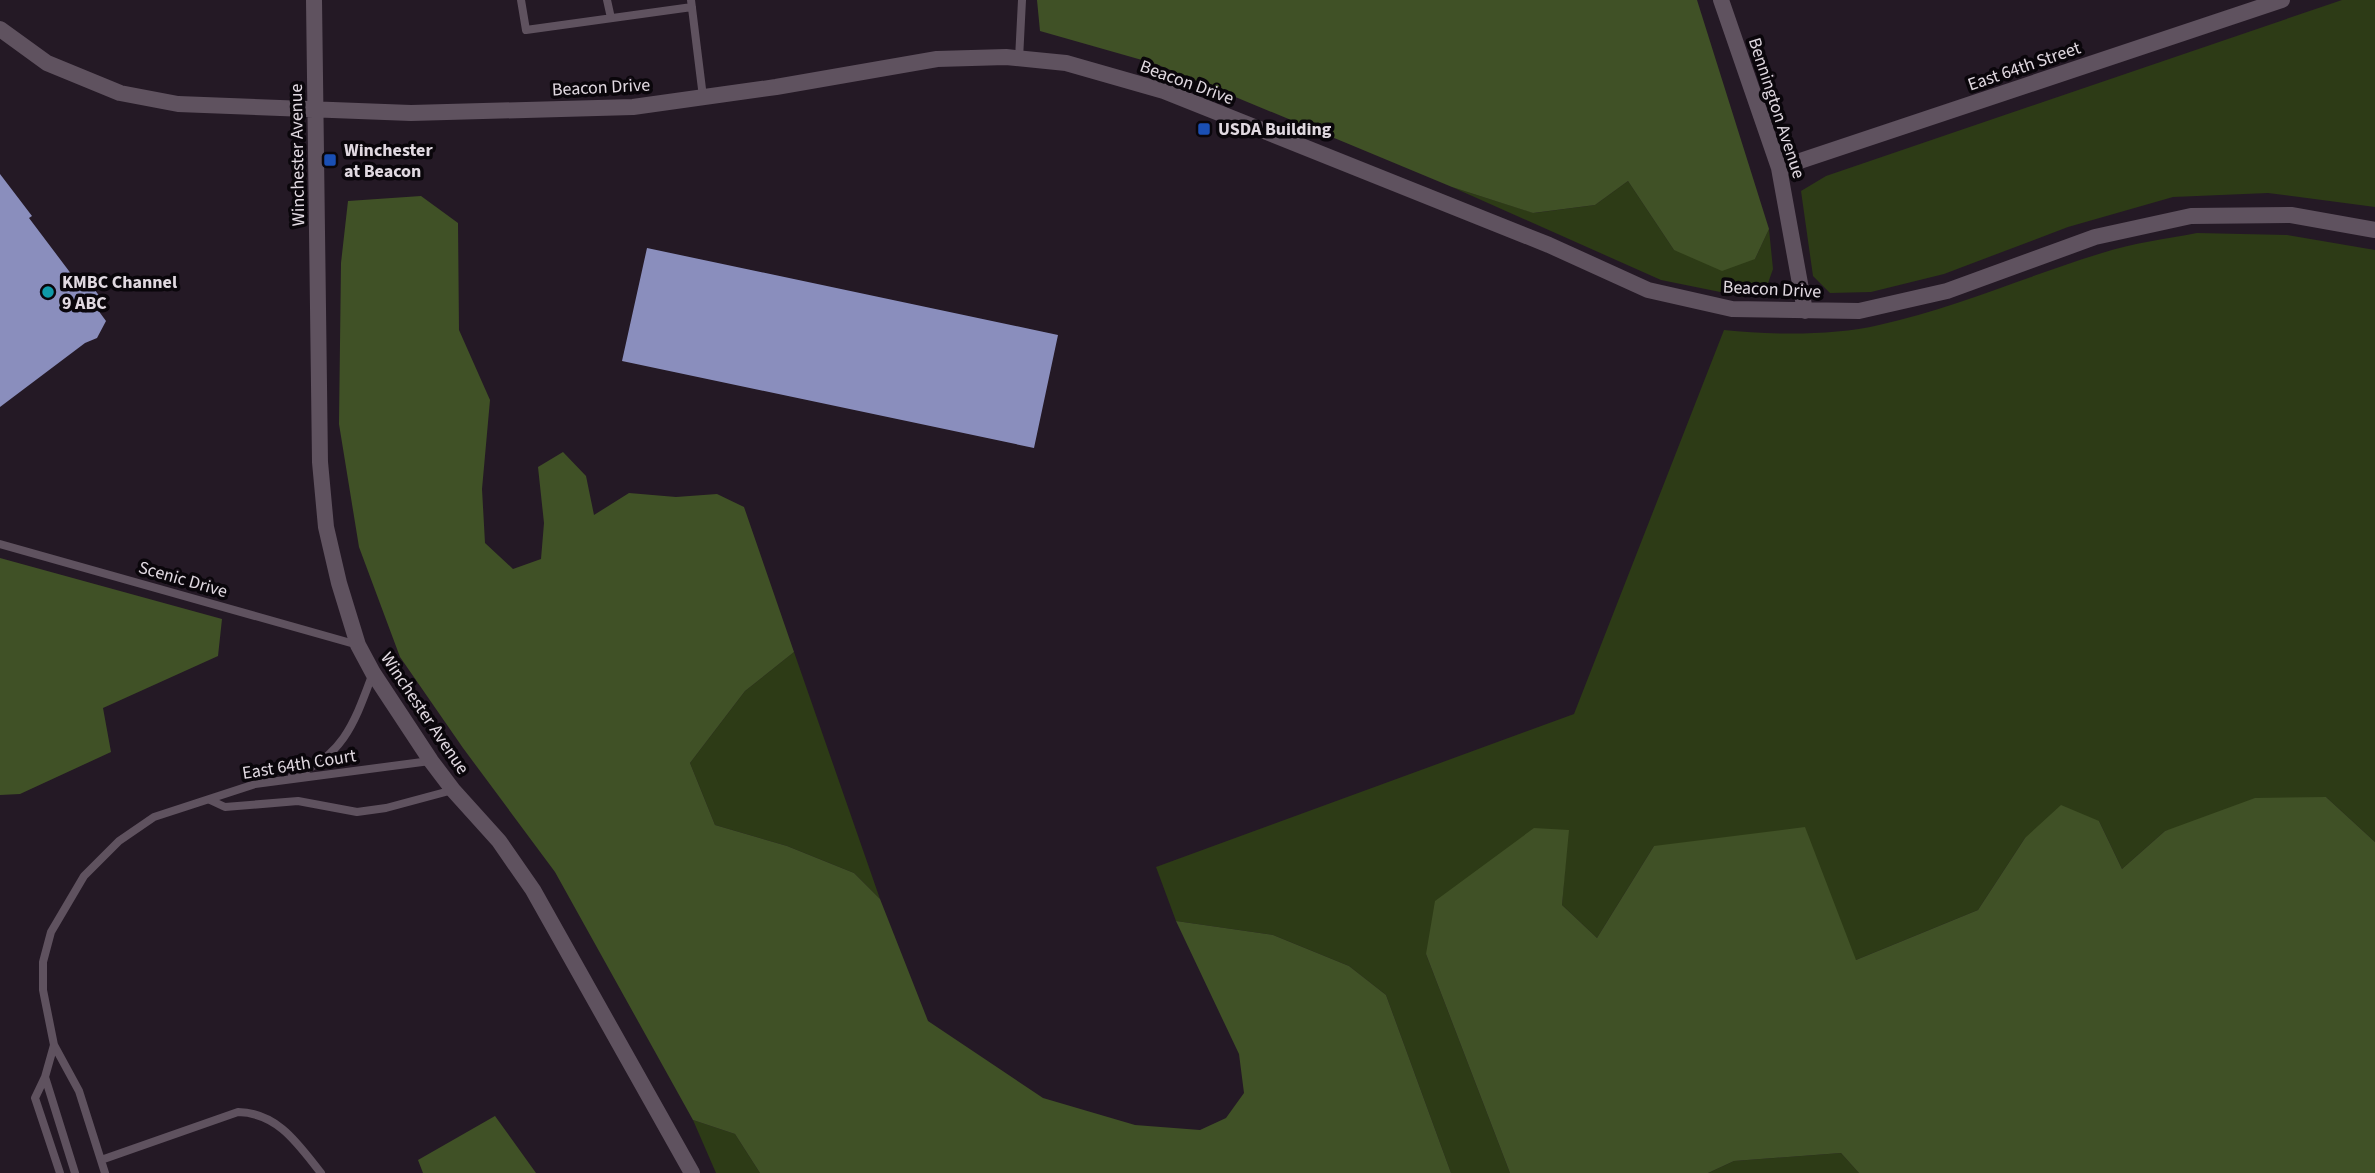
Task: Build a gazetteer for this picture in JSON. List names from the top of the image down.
{
  "streets": {
    "street": [
      "East 64th Street",
      "Beacon Drive",
      "Bennington Avenue",
      "Winchester Avenue"
    ],
    "lane": ["Scenic Drive", "East 64th Court"]
  },
  "crossings": [
    ["East 64th Street", "Bennington Avenue"],
    ["Beacon Drive", "Bennington Avenue"],
    ["Beacon Drive", "Winchester Avenue"],
    ["Winchester Avenue", "Scenic Drive"],
    ["Winchester Avenue", "East 64th Court"]
  ],
  "places": {
    "transit": ["USDA Building", "Winchester at Beacon"],
    "other": ["KMBC Channel 9 ABC"]
  }
}
